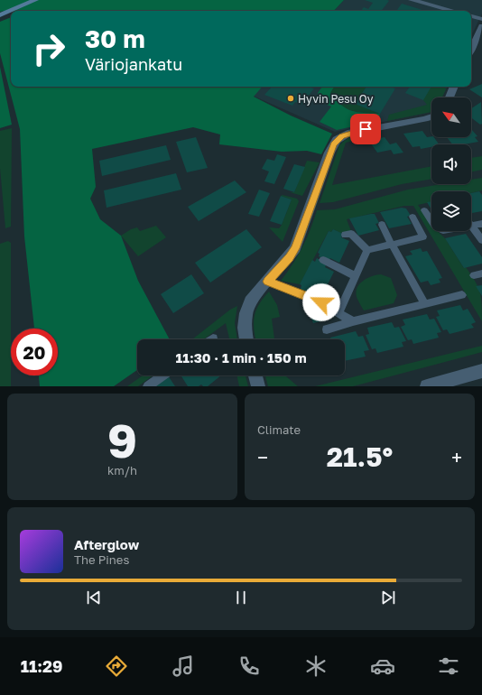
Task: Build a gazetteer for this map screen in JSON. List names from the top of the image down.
{
  "places": ["Hyvin Pesu Oy"],
  "north": "top left",
  "page": {
    "turn": ["30 m", "Väriojankatu"],
    "limit": "20",
    "trip": "11:30 · 1 min · 150 m",
    "tile": [
      ["9", "km/h"],
      "Climate"
    ],
    "heat": ["−", "21.5°", "+"],
    "song": ["Afterglow", "The Pines"],
    "tabs": "11:29"
  }
}
